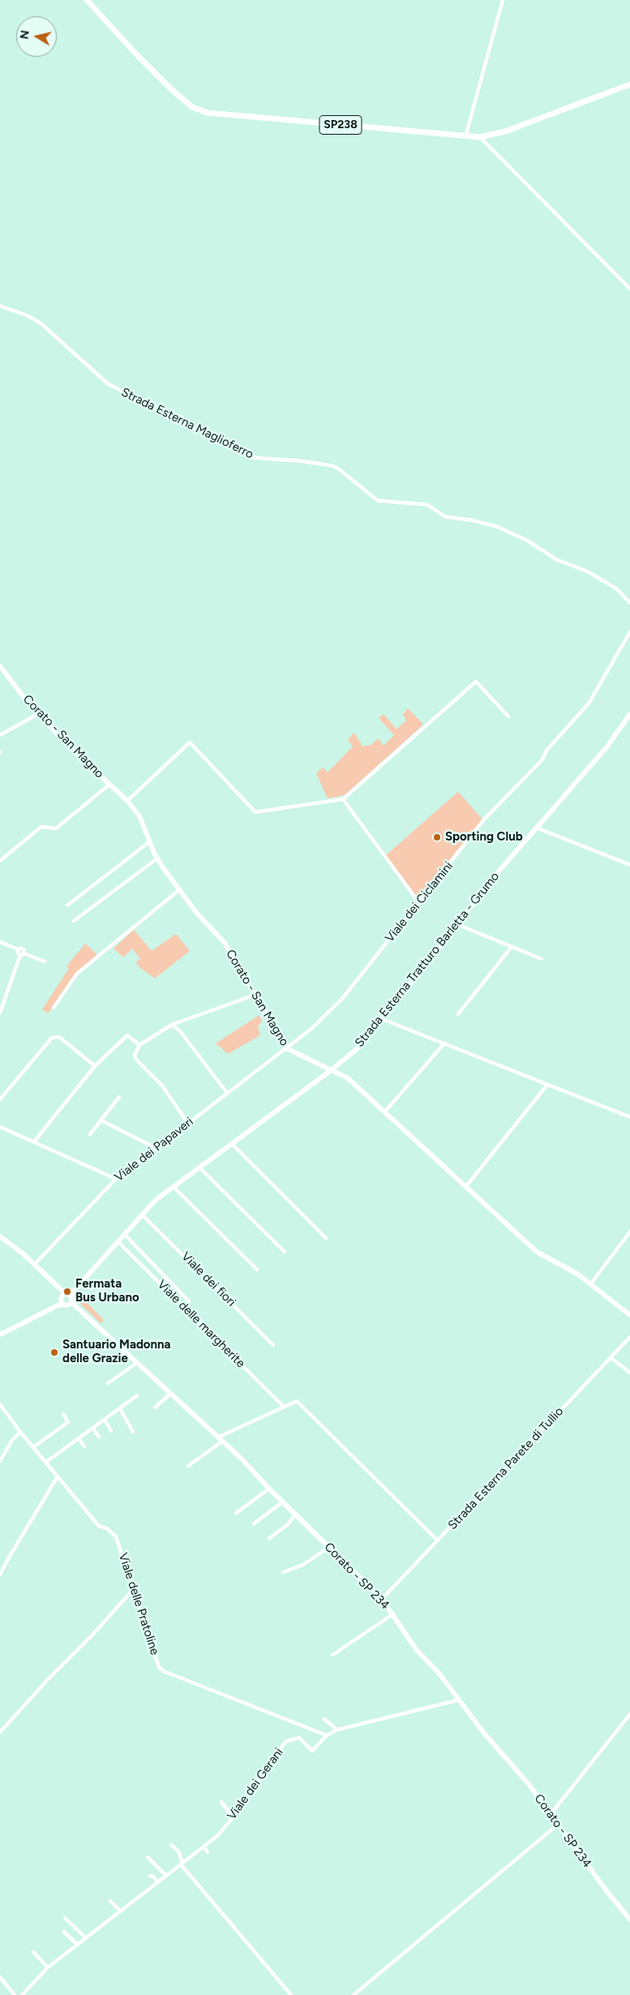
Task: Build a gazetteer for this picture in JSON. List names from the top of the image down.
{
  "streets": {
    "main road": [
      "SP238",
      "Corato - San Magno",
      "Strada Esterna Tratturo Barletta - Grumo",
      "Corato - SP 234"
    ],
    "street": [
      "Strada Esterna Maglioferro",
      "Viale dei Ciclamini",
      "Viale dei Papaveri",
      "Viale dei fiori",
      "Viale delle margherite",
      "Strada Esterna Parete di Tullio",
      "Viale delle Pratoline",
      "Viale dei Gerani"
    ]
  },
  "crossings": [
    ["Corato - San Magno", "Viale dei Ciclamini"],
    ["Corato - San Magno", "Strada Esterna Tratturo Barletta - Grumo"],
    ["Corato - San Magno", "Viale dei Papaveri"],
    ["Viale dei Ciclamini", "Viale dei Papaveri"],
    ["Strada Esterna Tratturo Barletta - Grumo", "Viale dei fiori"],
    ["Strada Esterna Tratturo Barletta - Grumo", "Viale delle margherite"],
    ["Strada Esterna Tratturo Barletta - Grumo", "Corato - SP 234"],
    ["Strada Esterna Parete di Tullio", "Corato - SP 234"],
    ["Corato - SP 234", "Viale dei Gerani"],
    ["Viale delle Pratoline", "Viale dei Gerani"]
  ],
  "places": ["Sporting Club", "Fermata Bus Urbano", "Santuario Madonna delle Grazie"],
  "north": "left"
}
